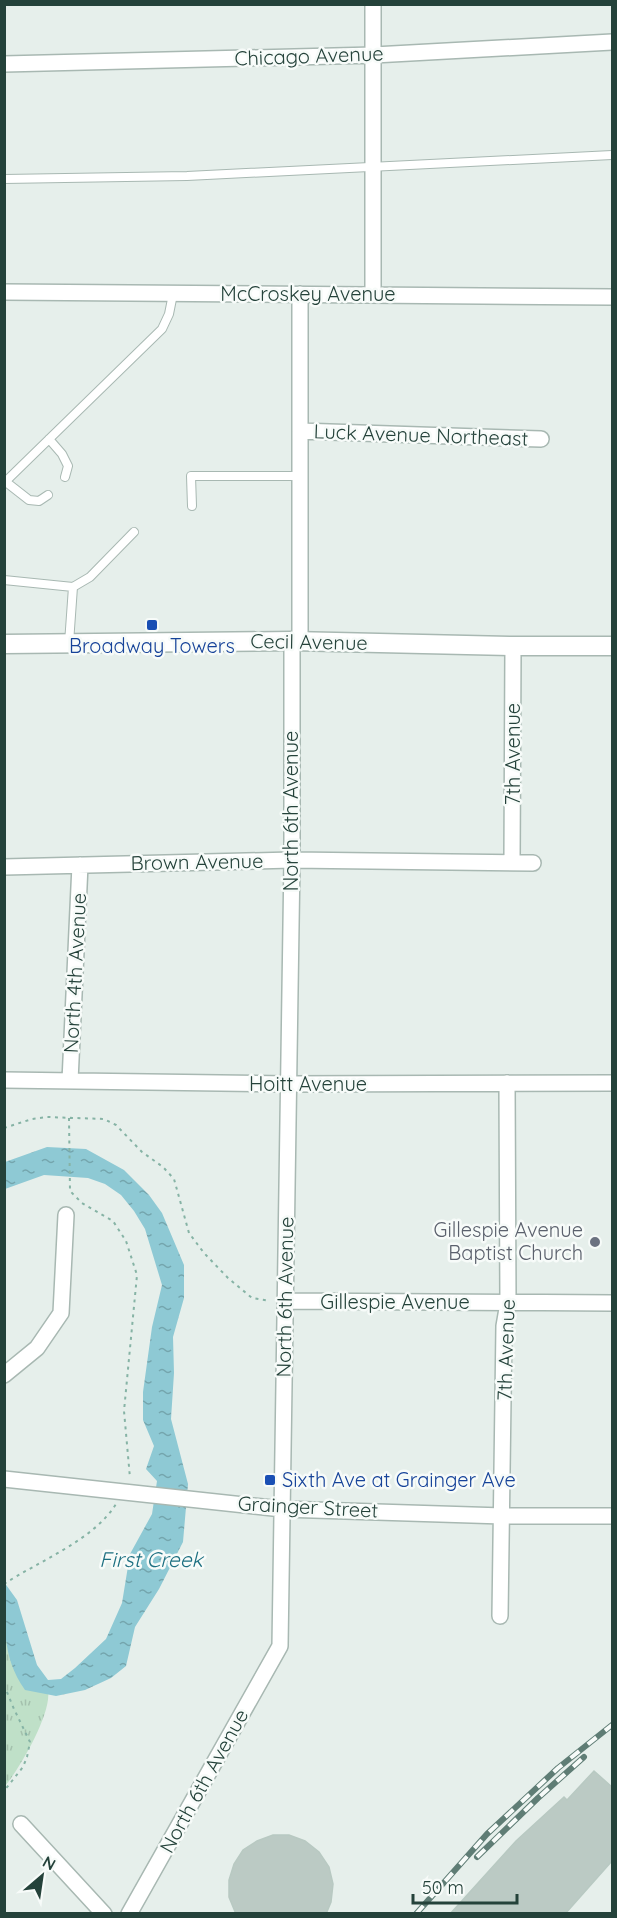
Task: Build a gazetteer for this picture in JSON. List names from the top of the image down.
{
  "streets": {
    "street": [
      "Chicago Avenue",
      "McCroskey Avenue",
      "Luck Avenue Northeast",
      "Cecil Avenue",
      "7th Avenue",
      "North 6th Avenue",
      "Brown Avenue",
      "North 4th Avenue",
      "Hoitt Avenue",
      "Gillespie Avenue",
      "Grainger Street"
    ]
  },
  "crossings": [
    ["McCroskey Avenue", "North 6th Avenue"],
    ["Luck Avenue Northeast", "North 6th Avenue"],
    ["Cecil Avenue", "7th Avenue"],
    ["Cecil Avenue", "North 6th Avenue"],
    ["7th Avenue", "Brown Avenue"],
    ["7th Avenue", "Hoitt Avenue"],
    ["7th Avenue", "Gillespie Avenue"],
    ["7th Avenue", "Grainger Street"],
    ["North 6th Avenue", "Brown Avenue"],
    ["North 6th Avenue", "Hoitt Avenue"],
    ["North 6th Avenue", "Gillespie Avenue"],
    ["North 6th Avenue", "Grainger Street"],
    ["Brown Avenue", "North 4th Avenue"],
    ["North 4th Avenue", "Hoitt Avenue"]
  ],
  "water": ["First Creek"],
  "places": {
    "transit": ["Broadway Towers", "Sixth Ave at Grainger Ave"],
    "other": ["Gillespie Avenue Baptist Church"]
  },
  "scale_bar": "50 m",
  "north": "top right"
}
